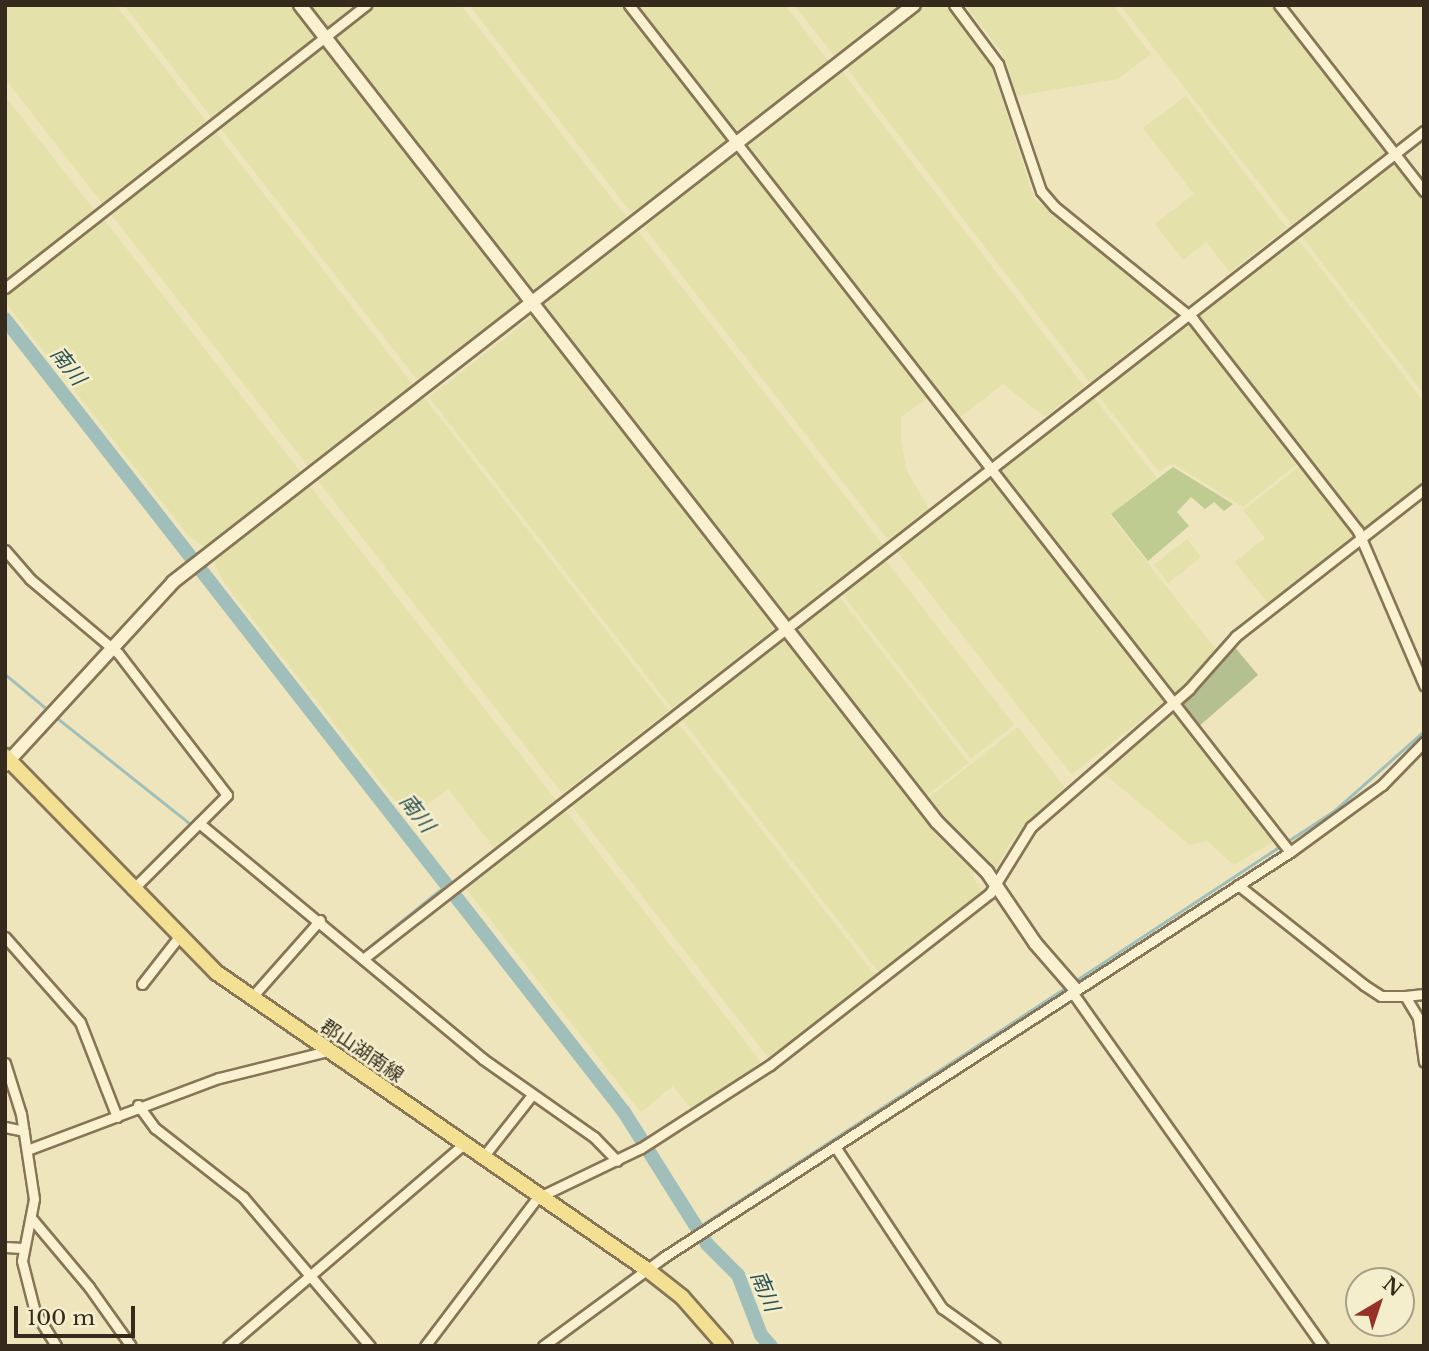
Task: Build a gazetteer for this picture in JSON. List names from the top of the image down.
{
  "streets": {
    "main road": ["郡山湖南線"]
  },
  "water": ["南川"],
  "scale_bar": "100 m",
  "north": "top right"
}
